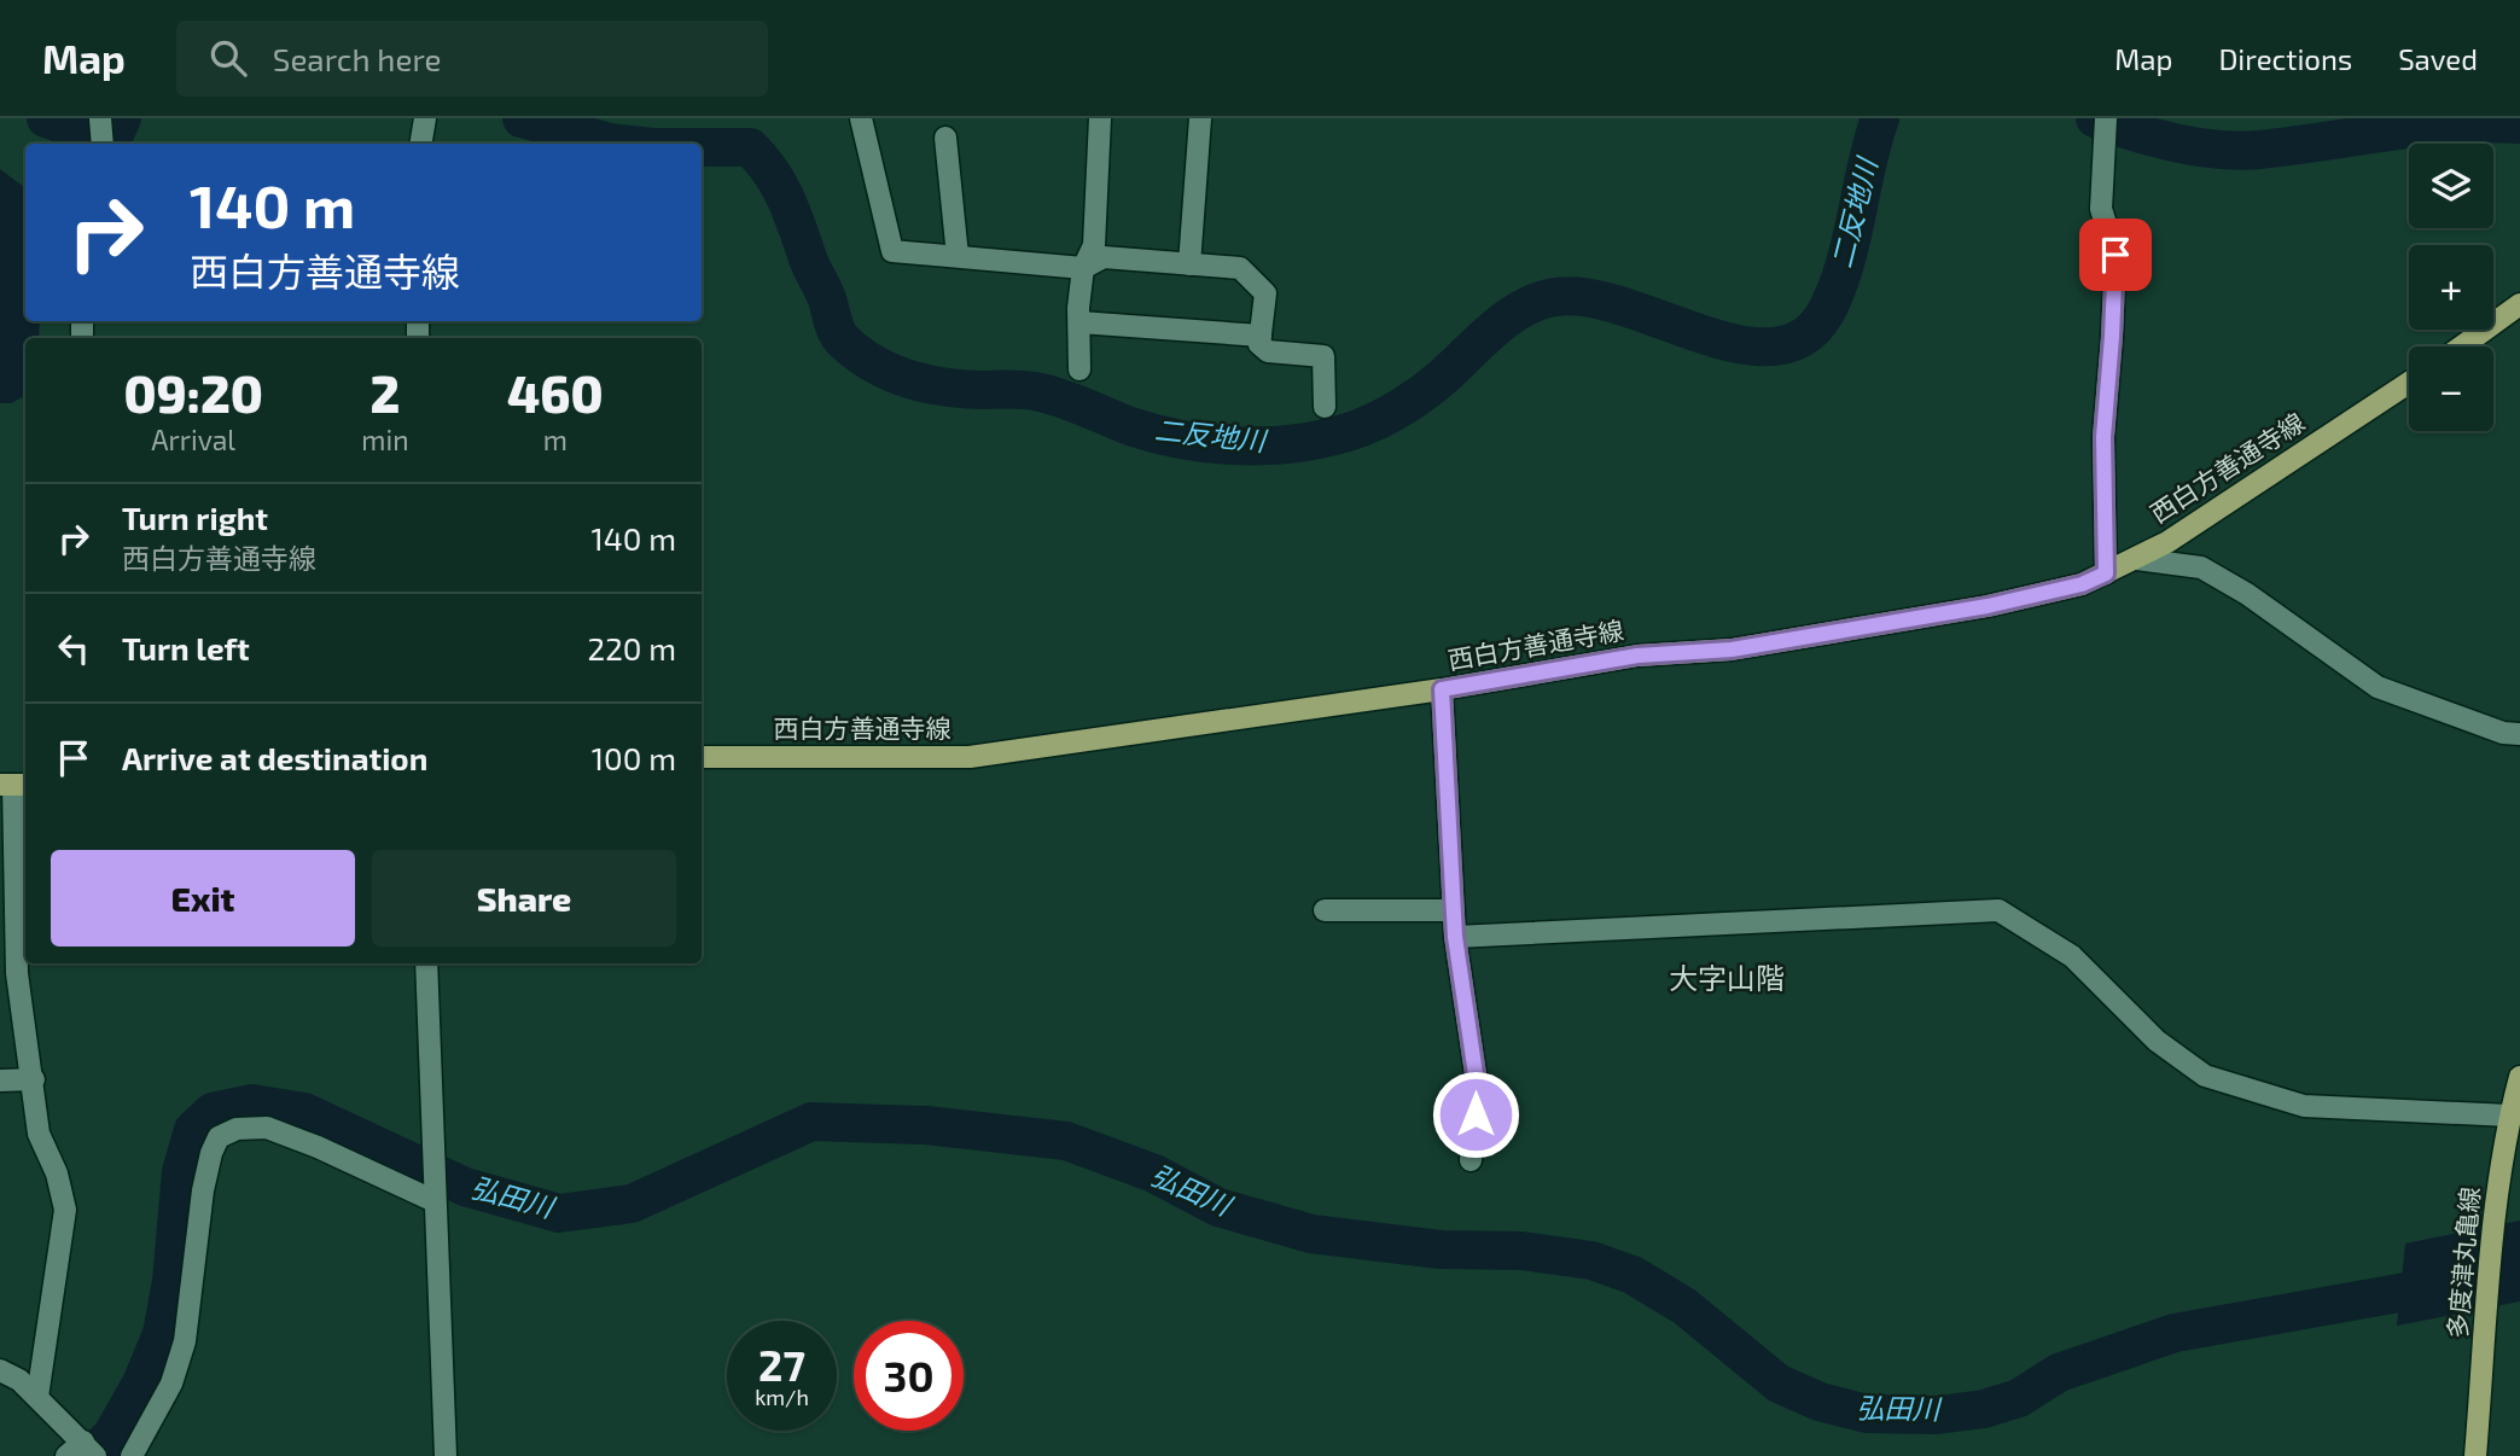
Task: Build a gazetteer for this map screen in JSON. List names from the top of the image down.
{
  "streets": {
    "main road": ["西白方善通寺線", "多度津丸亀線"]
  },
  "districts": ["大字山階"],
  "water": ["二反地川", "弘田川"],
  "page": {
    "header": "Map",
    "search": "Search here",
    "nav": ["Map", "Directions", "Saved"],
    "map_buttons": ["+", "−"],
    "turn": ["140 m", "西白方善通寺線"],
    "eta": [
      "09:20",
      "Arrival",
      "2",
      "min",
      "460",
      "m"
    ],
    "list": [
      {
        "name": "Turn right",
        "note": "西白方善通寺線",
        "value": "140 m"
      },
      {
        "name": "Turn left",
        "value": "220 m"
      },
      {
        "name": "Arrive at destination",
        "value": "100 m"
      }
    ],
    "buttons": ["Exit", "Share"],
    "speed": "27 km/h",
    "limit": "30"
  }
}
